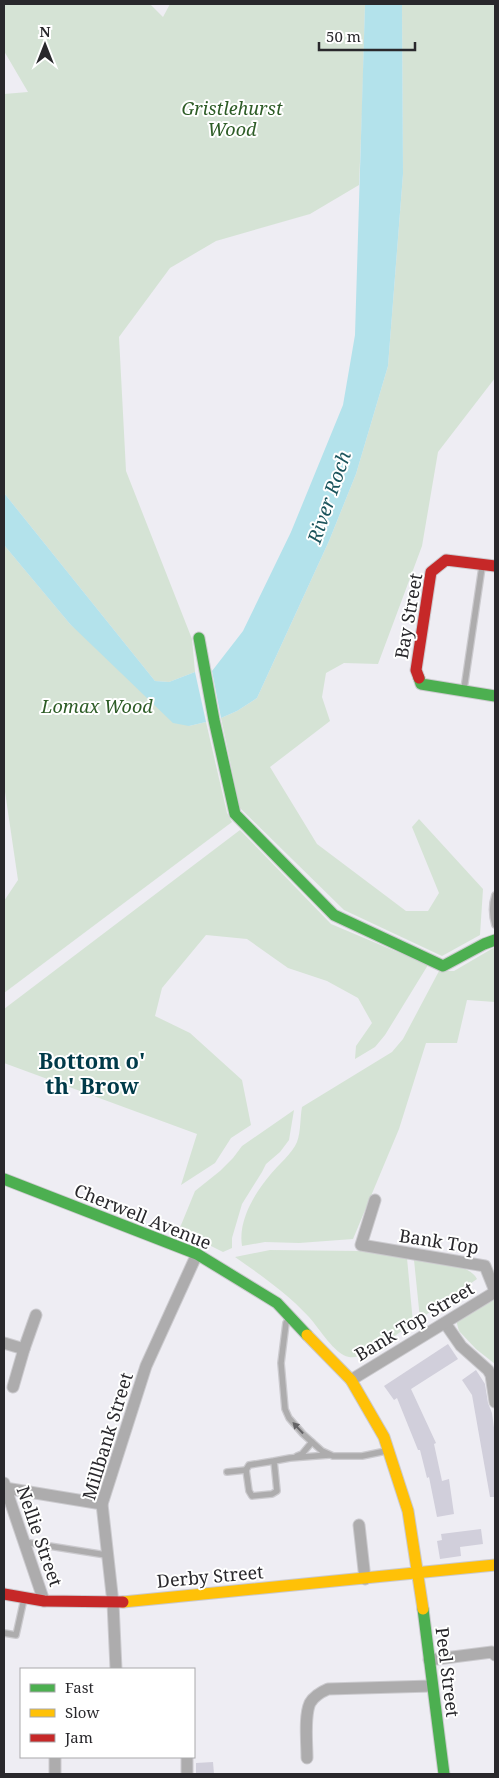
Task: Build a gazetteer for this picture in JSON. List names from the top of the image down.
{
  "streets": {
    "street": [
      "Bay Street",
      "Cherwell Avenue",
      "Bank Top",
      "Bank Top Street",
      "Millbank Street",
      "Nellie Street",
      "Derby Street",
      "Peel Street"
    ]
  },
  "crossings": [
    ["Cherwell Avenue", "Bank Top Street"],
    ["Cherwell Avenue", "Millbank Street"],
    ["Cherwell Avenue", "Derby Street"],
    ["Cherwell Avenue", "Peel Street"],
    ["Bank Top", "Bank Top Street"],
    ["Millbank Street", "Derby Street"],
    ["Nellie Street", "Derby Street"],
    ["Derby Street", "Peel Street"]
  ],
  "districts": ["Bottom o' th' Brow"],
  "water": ["River Roch"],
  "parks": ["Gristlehurst Wood", "Lomax Wood"],
  "legend": ["Fast", "Slow", "Jam"],
  "scale_bar": "50 m",
  "north": "top"
}
